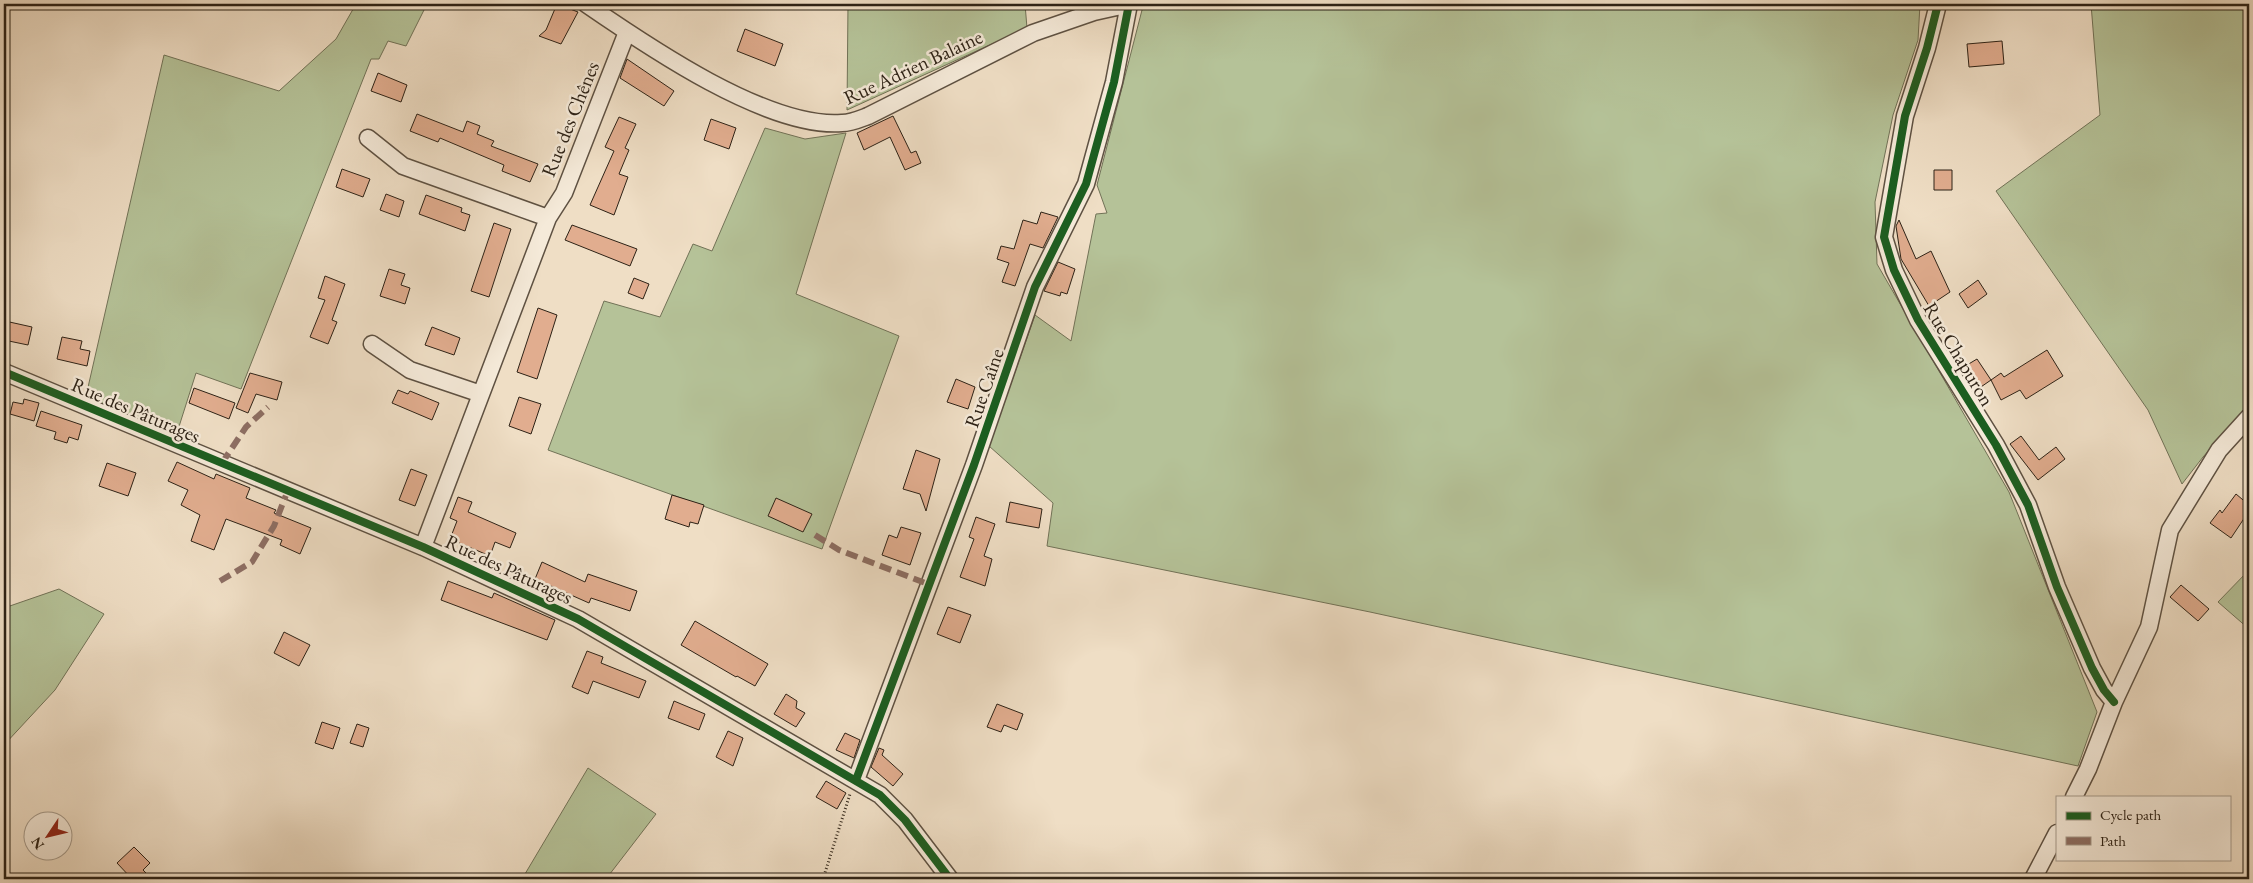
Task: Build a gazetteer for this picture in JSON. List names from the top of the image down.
{
  "streets": {
    "street": [
      "Rue Adrien Balaine",
      "Rue des Chênes",
      "Rue Chapuron",
      "Rue Caîne",
      "Rue des Pâturages"
    ]
  },
  "crossings": [
    ["Rue Adrien Balaine", "Rue des Chênes"],
    ["Rue Adrien Balaine", "Rue Caîne"],
    ["Rue des Chênes", "Rue des Pâturages"],
    ["Rue Caîne", "Rue des Pâturages"]
  ],
  "legend": ["Cycle path", "Path"],
  "north": "bottom left"
}
